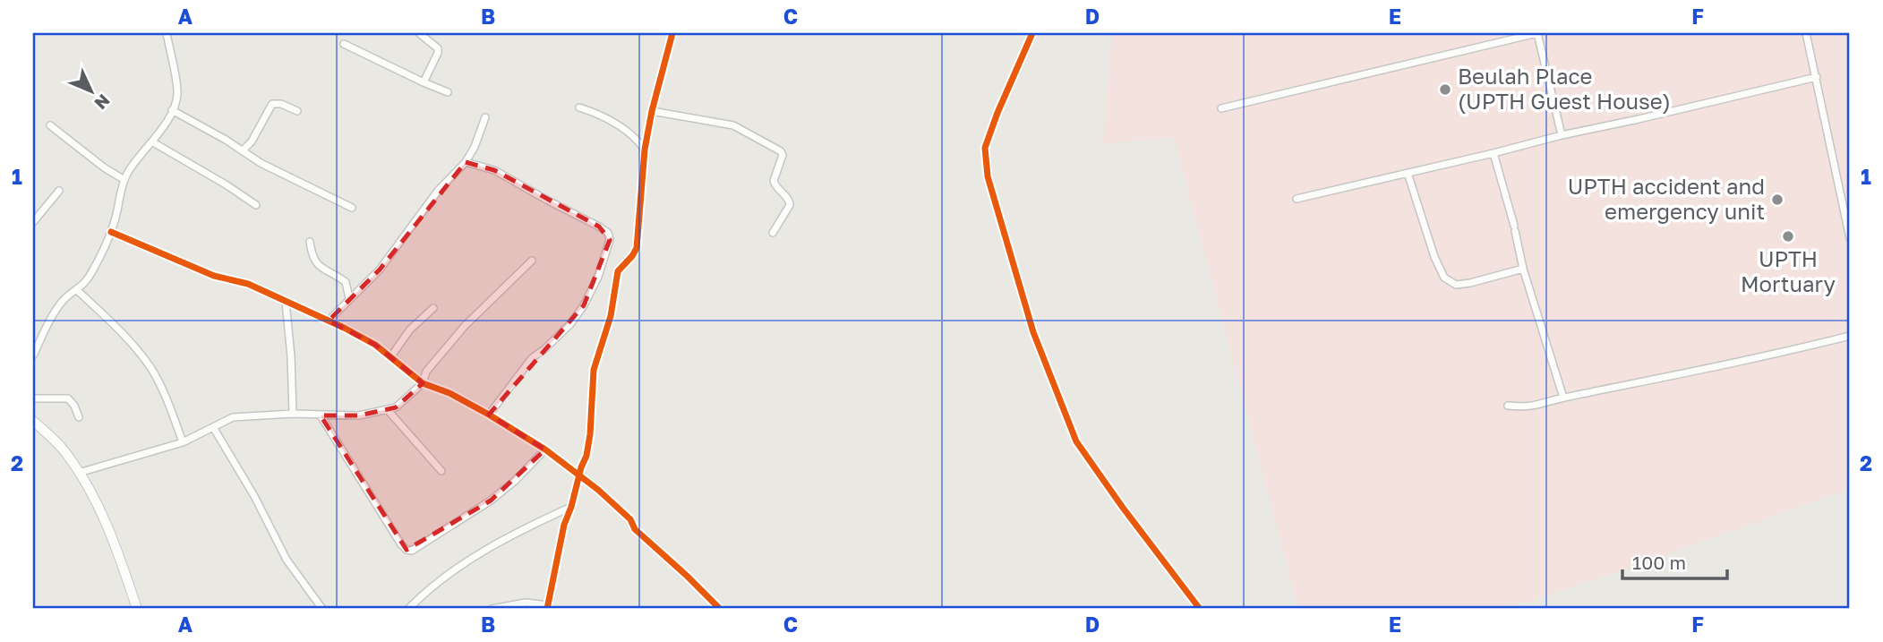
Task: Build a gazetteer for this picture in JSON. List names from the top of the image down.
{
  "places": ["Beulah Place (UPTH Guest House)", "UPTH accident and emergency unit", "UPTH Mortuary"],
  "scale_bar": "100 m",
  "north": "bottom right",
  "grid": {
    "columns": [
      "A",
      "B",
      "C",
      "D",
      "E",
      "F"
    ],
    "rows": ["1", "2"]
  }
}
